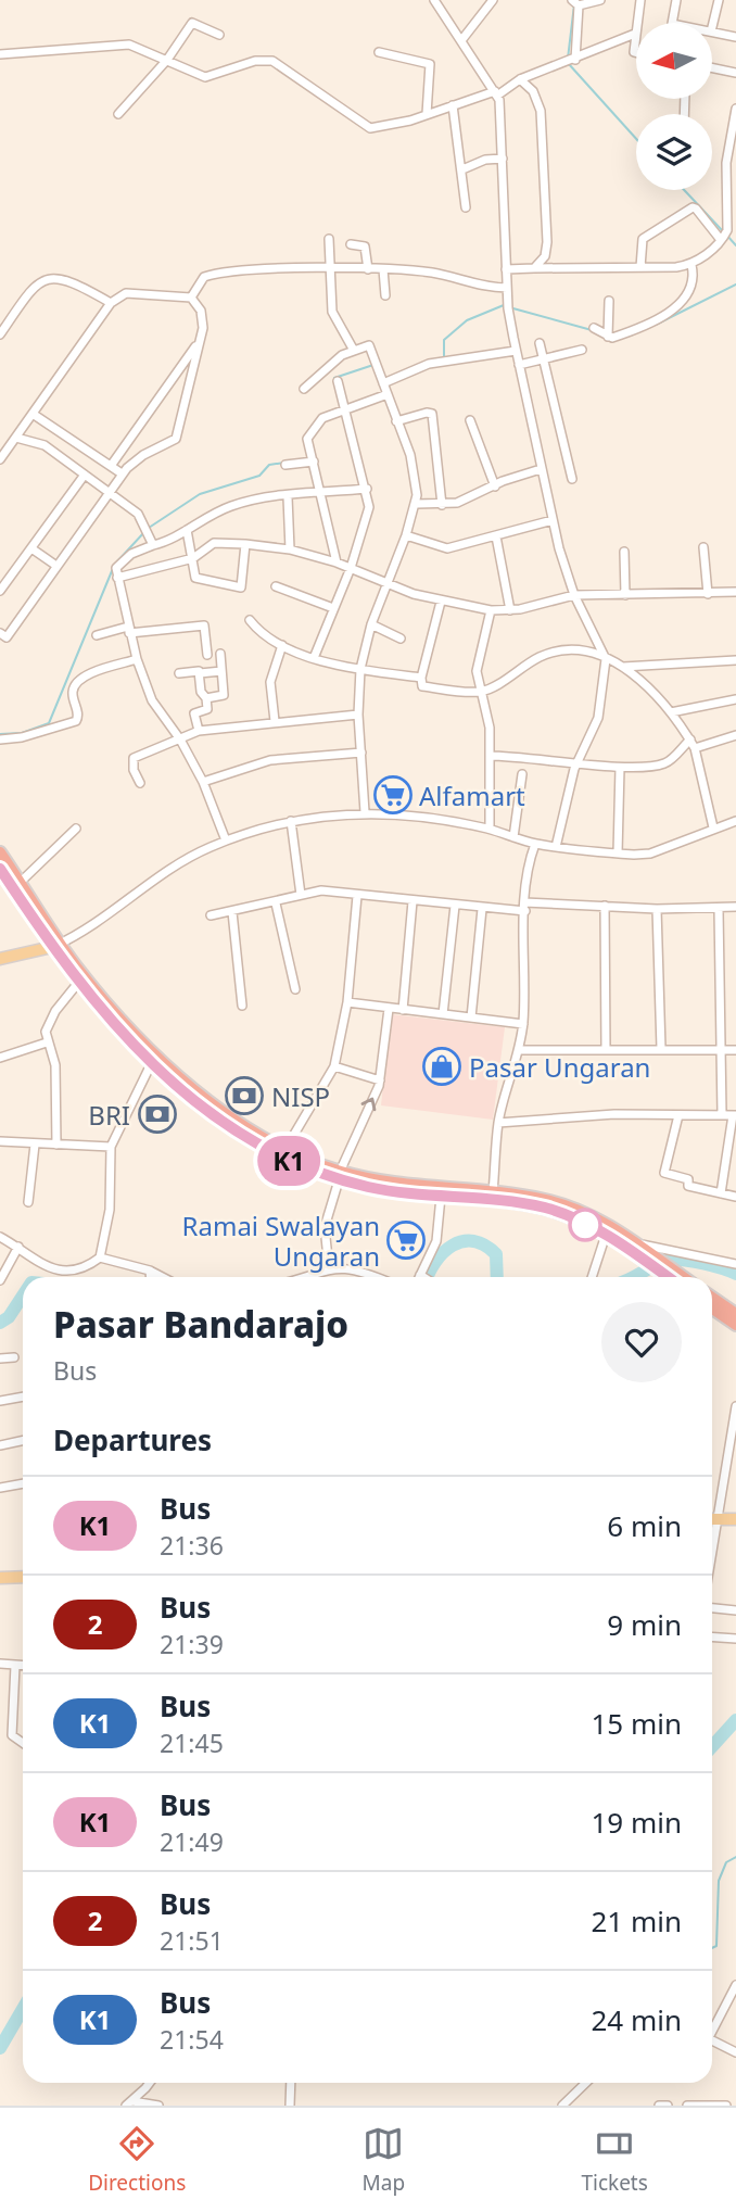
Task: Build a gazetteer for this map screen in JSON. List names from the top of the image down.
{
  "places": {
    "supermarket": ["Alfamart", "Ramai Swalayan Ungaran"],
    "shop": ["Pasar Ungaran"],
    "bank": ["NISP", "BRI"]
  },
  "lines": ["bus line K1"],
  "north": "left",
  "page": {
    "on_map": "K1",
    "heading": [
      ["Pasar Bandarajo", "Bus"],
      "Departures"
    ],
    "list": [
      {
        "mark": "K1",
        "name": "Bus",
        "note": "21:36",
        "value": "6 min"
      },
      {
        "mark": "2",
        "name": "Bus",
        "note": "21:39",
        "value": "9 min"
      },
      {
        "mark": "K1",
        "name": "Bus",
        "note": "21:45",
        "value": "15 min"
      },
      {
        "mark": "K1",
        "name": "Bus",
        "note": "21:49",
        "value": "19 min"
      },
      {
        "mark": "2",
        "name": "Bus",
        "note": "21:51",
        "value": "21 min"
      },
      {
        "mark": "K1",
        "name": "Bus",
        "note": "21:54",
        "value": "24 min"
      }
    ],
    "tabs": ["Directions", "Map", "Tickets"]
  }
}
